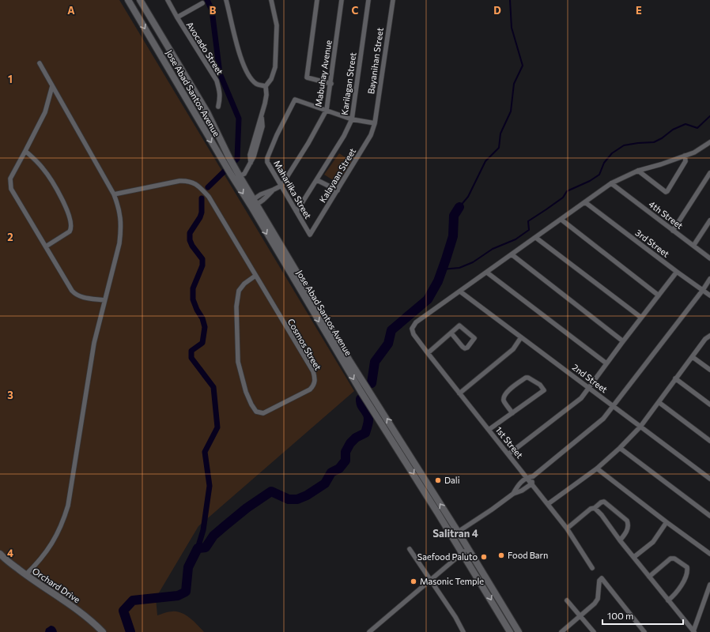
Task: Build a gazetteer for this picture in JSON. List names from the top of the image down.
{
  "streets": {
    "main road": ["Jose Abad Santos Avenue", "Orchard Drive"],
    "street": [
      "Avocado Street",
      "Bayanihan Street",
      "Mabuhay Avenue",
      "Karilagan Street",
      "Kalayaan Street",
      "Maharlika Street",
      "4th Street",
      "3rd Street",
      "Cosmos Street",
      "2nd Street",
      "1st Street"
    ]
  },
  "crossings": [
    ["Bayanihan Street", "Kalayaan Street"],
    ["Mabuhay Avenue", "Maharlika Street"],
    ["Karilagan Street", "Maharlika Street"],
    ["Kalayaan Street", "Maharlika Street"],
    ["2nd Street", "1st Street"]
  ],
  "districts": ["Salitran 4"],
  "places": [
    "Dali",
    "Food Barn",
    "Saefood Paluto",
    "Masonic Temple"
  ],
  "scale_bar": "100 m",
  "grid": {
    "columns": [
      "A",
      "B",
      "C",
      "D",
      "E"
    ],
    "rows": [
      "1",
      "2",
      "3",
      "4"
    ]
  }
}
